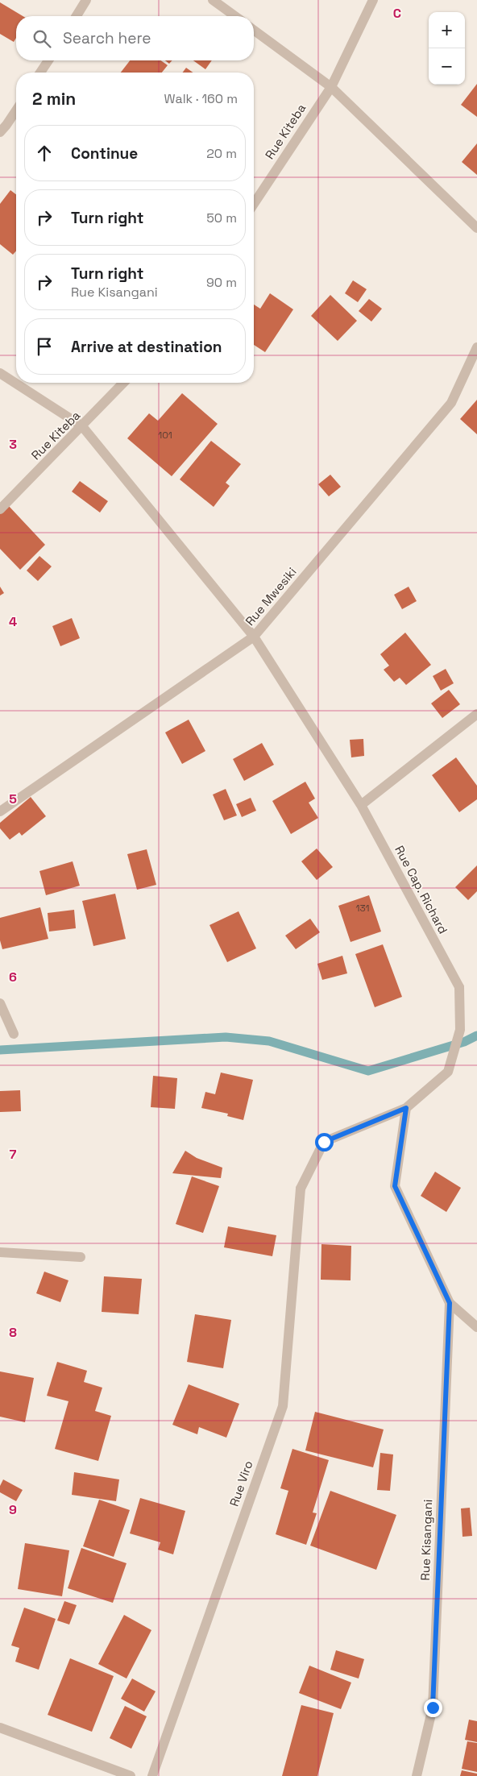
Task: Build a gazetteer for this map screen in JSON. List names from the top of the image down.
{
  "streets": {
    "street": [
      "Rue Kiteba",
      "Rue Mwesiki",
      "Rue Cap. Richard",
      "Rue Viro",
      "Rue Kisangani"
    ]
  },
  "crossings": [
    ["Rue Kiteba", "Rue Cap. Richard"],
    ["Rue Mwesiki", "Rue Cap. Richard"],
    ["Rue Cap. Richard", "Rue Viro"]
  ],
  "house_numbers": ["101", "131"],
  "page": {
    "map_buttons": ["+", "−"],
    "search": "Search here",
    "heading": ["2 min", "Walk · 160 m"],
    "list": [
      ["Continue", "20 m"],
      ["Turn right", "50 m"],
      ["Turn right", "Rue Kisangani", "90 m"],
      "Arrive at destination"
    ]
  },
  "grid": {
    "columns": ["C"],
    "rows": [
      "3",
      "4",
      "5",
      "6",
      "7",
      "8",
      "9"
    ]
  }
}
